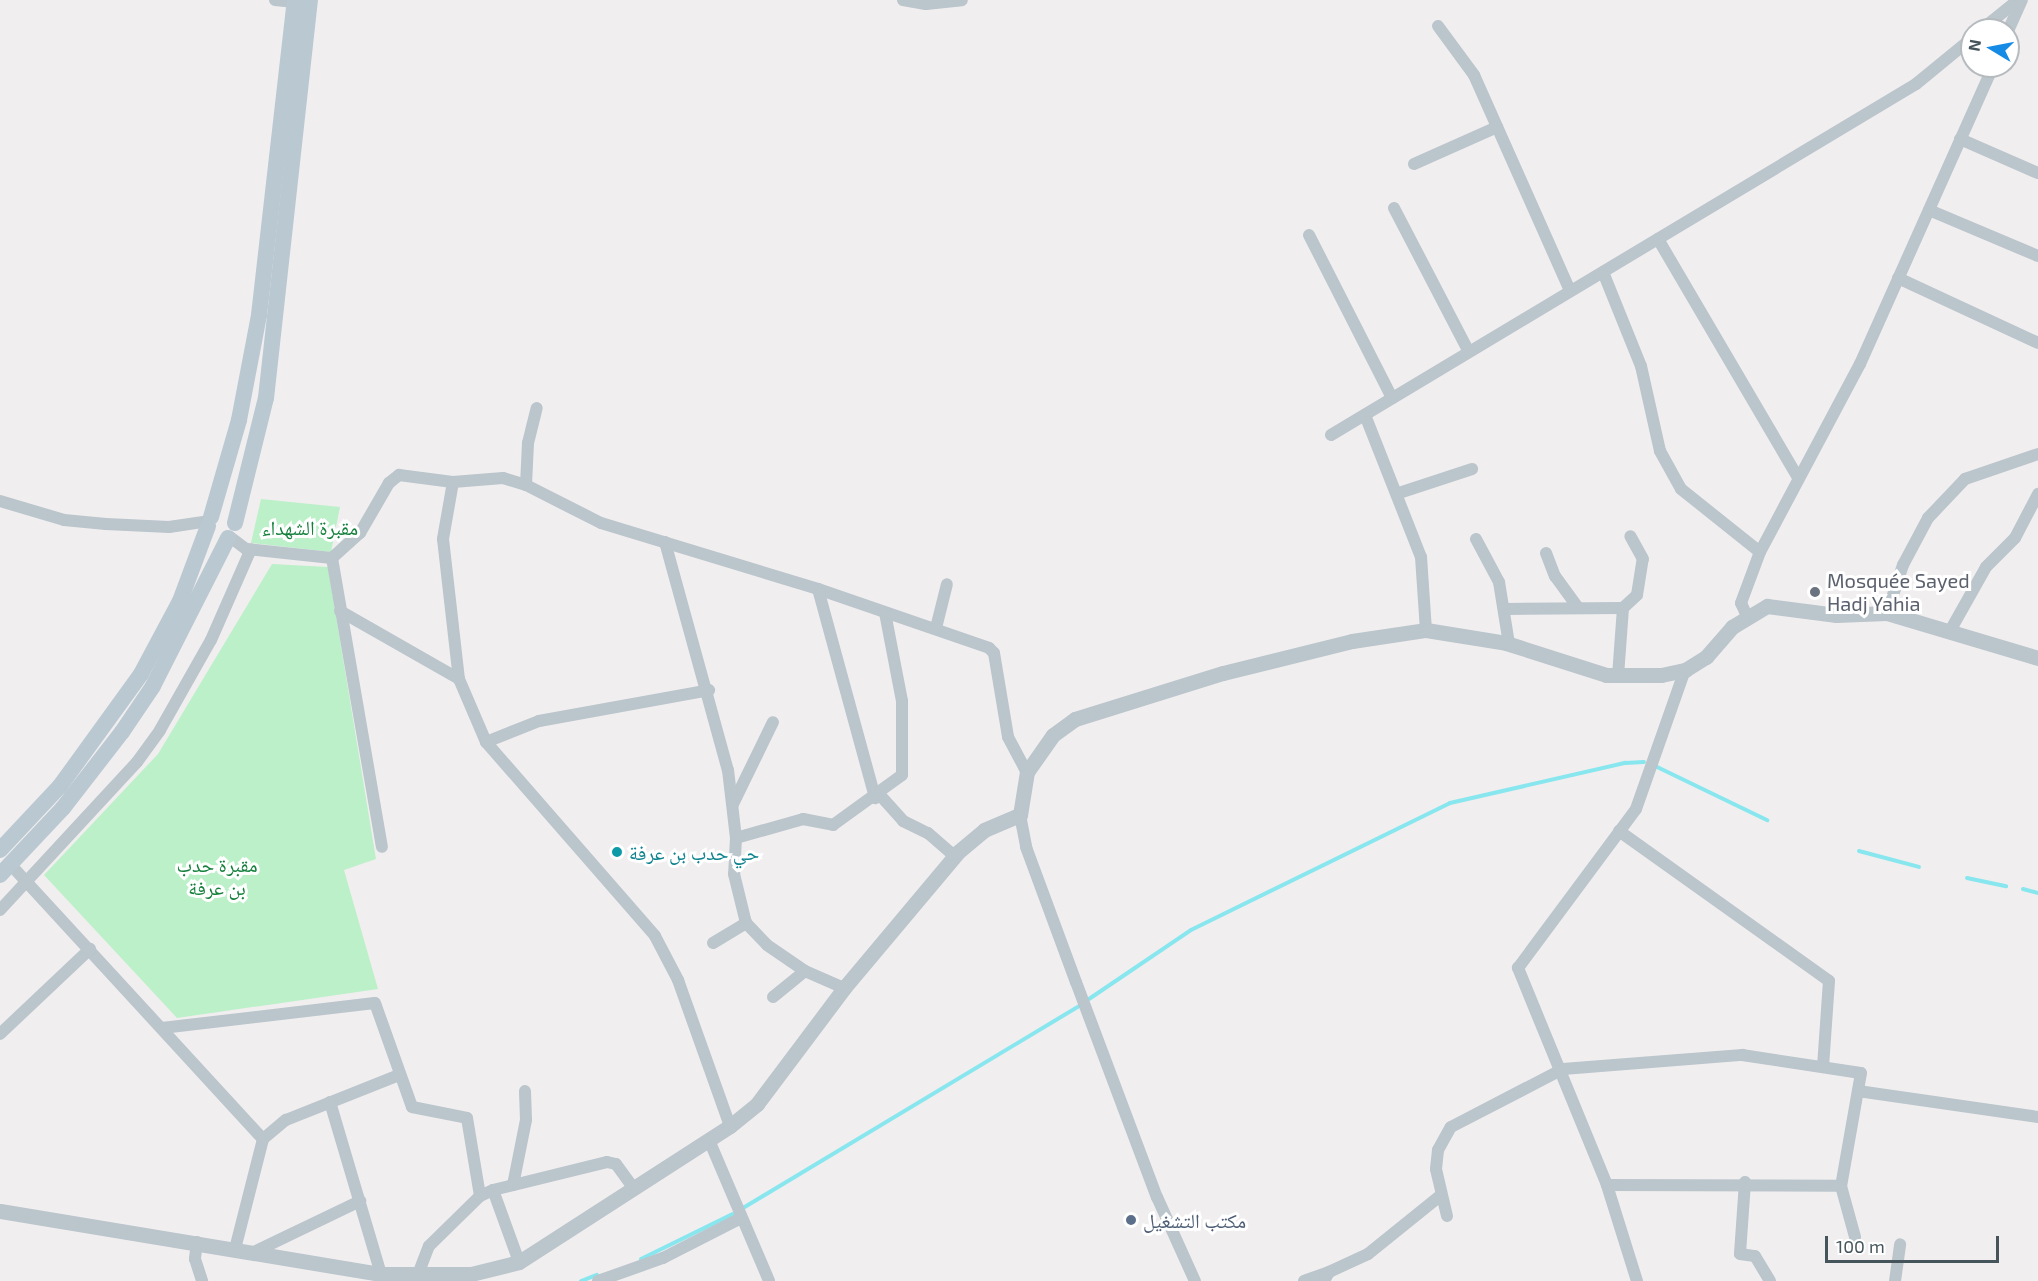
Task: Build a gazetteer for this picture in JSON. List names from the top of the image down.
{
  "parks": ["مقبرة الشهداء", "مقبرة حدب بن عرفة"],
  "places": ["Mosquée Sayed Hadj Yahia", "حي حدب بن عرفة", "مكتب التشغيل"],
  "scale_bar": "100 m",
  "north": "left"
}
